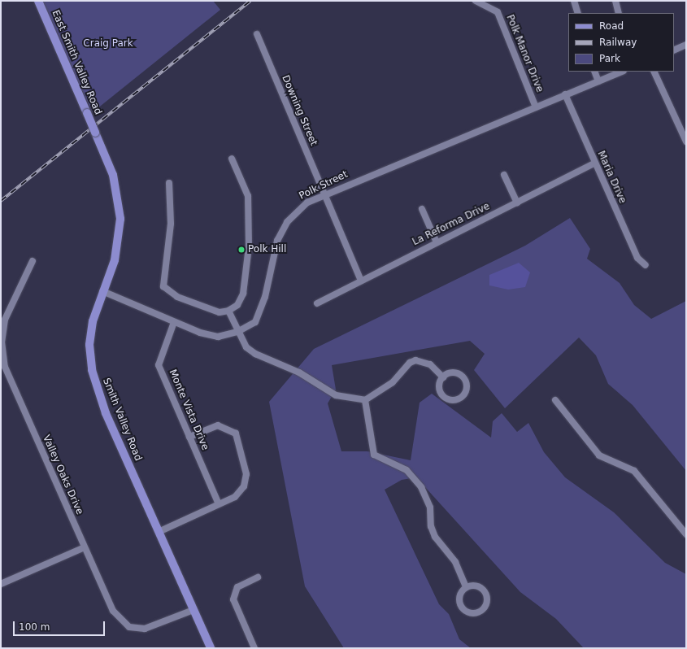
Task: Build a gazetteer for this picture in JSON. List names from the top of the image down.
{
  "streets": {
    "main road": ["East Smith Valley Road", "Smith Valley Road"],
    "street": [
      "Polk Manor Drive",
      "Downing Street",
      "Maria Drive",
      "Polk Street",
      "La Reforma Drive",
      "Monte Vista Drive",
      "Valley Oaks Drive"
    ]
  },
  "crossings": [
    ["Polk Manor Drive", "Polk Street"],
    ["East Smith Valley Road", "Smith Valley Road"],
    ["Downing Street", "Polk Street"],
    ["Downing Street", "La Reforma Drive"],
    ["Maria Drive", "Polk Street"],
    ["Maria Drive", "La Reforma Drive"],
    ["Polk Street", "Monte Vista Drive"],
    ["Polk Street", "Smith Valley Road"],
    ["Smith Valley Road", "Valley Oaks Drive"]
  ],
  "parks": ["Craig Park"],
  "places": ["Polk Hill"],
  "legend": ["Road", "Railway", "Park"],
  "scale_bar": "100 m"
}
